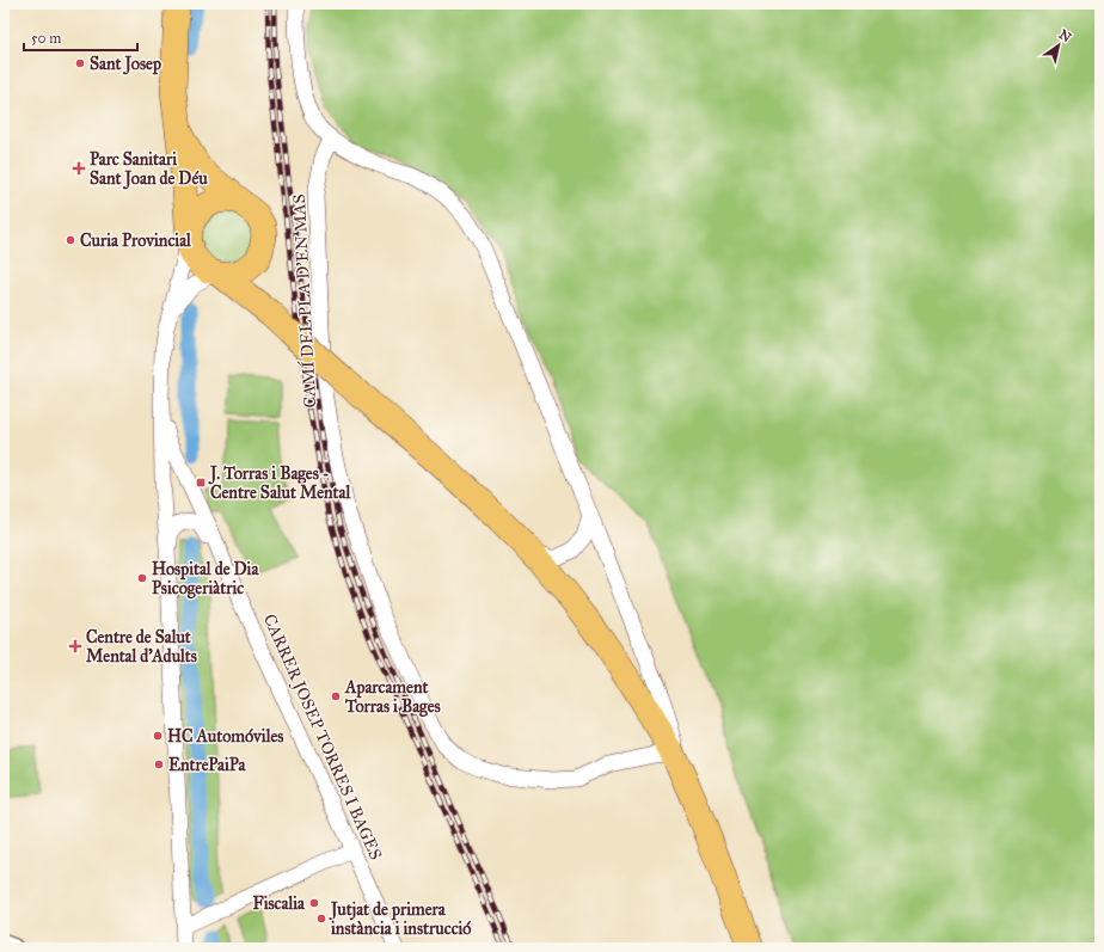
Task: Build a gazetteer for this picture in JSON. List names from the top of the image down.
{
  "streets": {
    "street": ["CAMÍ DEL PLA D'EN MAS", "CARRER JOSEP TORRES I BAGES"]
  },
  "places": {
    "other": [
      "Sant Josep",
      "Curia Provincial",
      "Hospital de Dia Psicogeriàtric",
      "Aparcament Torras i Bages",
      "HC Automóviles",
      "EntrePaiPa",
      "Fiscalia",
      "Jutjat de primera instància i instrucció"
    ],
    "health": ["Parc Sanitari Sant Joan de Déu", "Centre de Salut Mental d'Adults"],
    "transit": ["J. Torras i Bages - Centre Salut Mental"]
  },
  "scale_bar": "50 m",
  "north": "top right"
}
